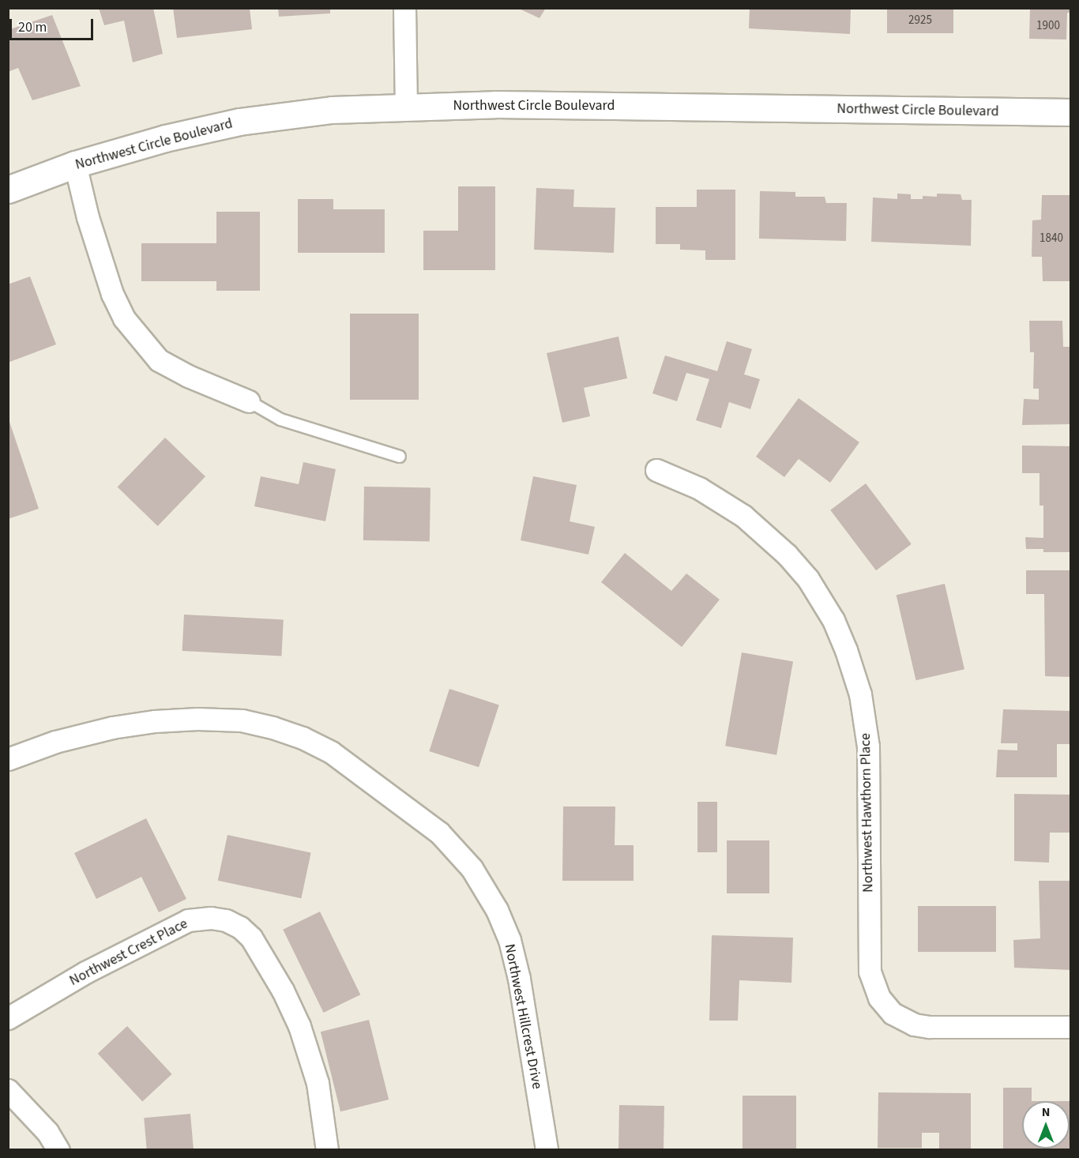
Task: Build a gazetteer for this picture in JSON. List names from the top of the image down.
{
  "streets": {
    "main road": ["Northwest Circle Boulevard"],
    "street": ["Northwest Hawthorn Place", "Northwest Crest Place", "Northwest Hillcrest Drive"]
  },
  "house_numbers": ["2925", "1900", "1840"],
  "scale_bar": "20 m",
  "north": "top"
}
